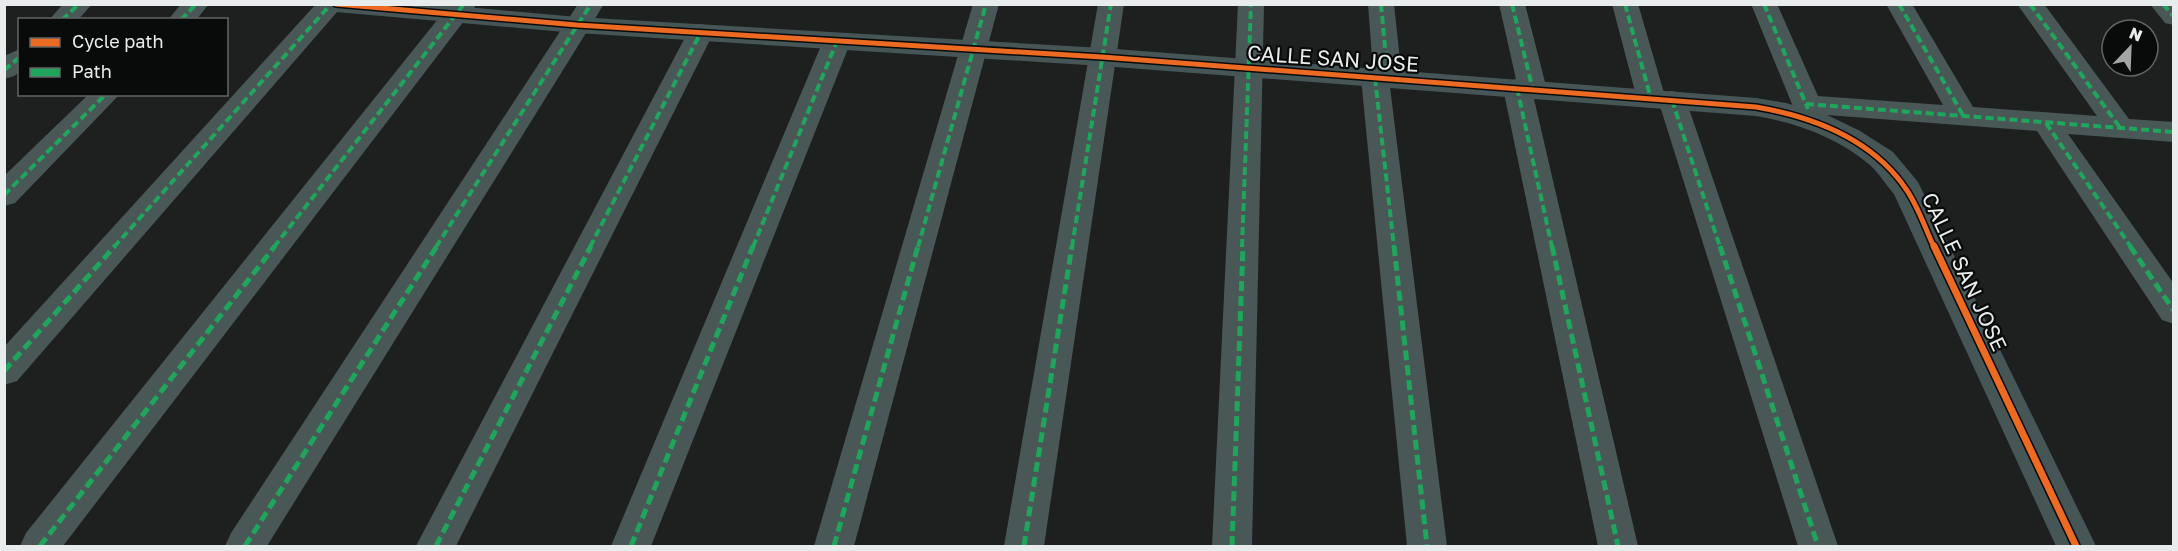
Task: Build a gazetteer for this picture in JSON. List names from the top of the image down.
{
  "streets": {
    "street": ["CALLE SAN JOSE"]
  },
  "legend": ["Cycle path", "Path"],
  "north": "top right"
}
